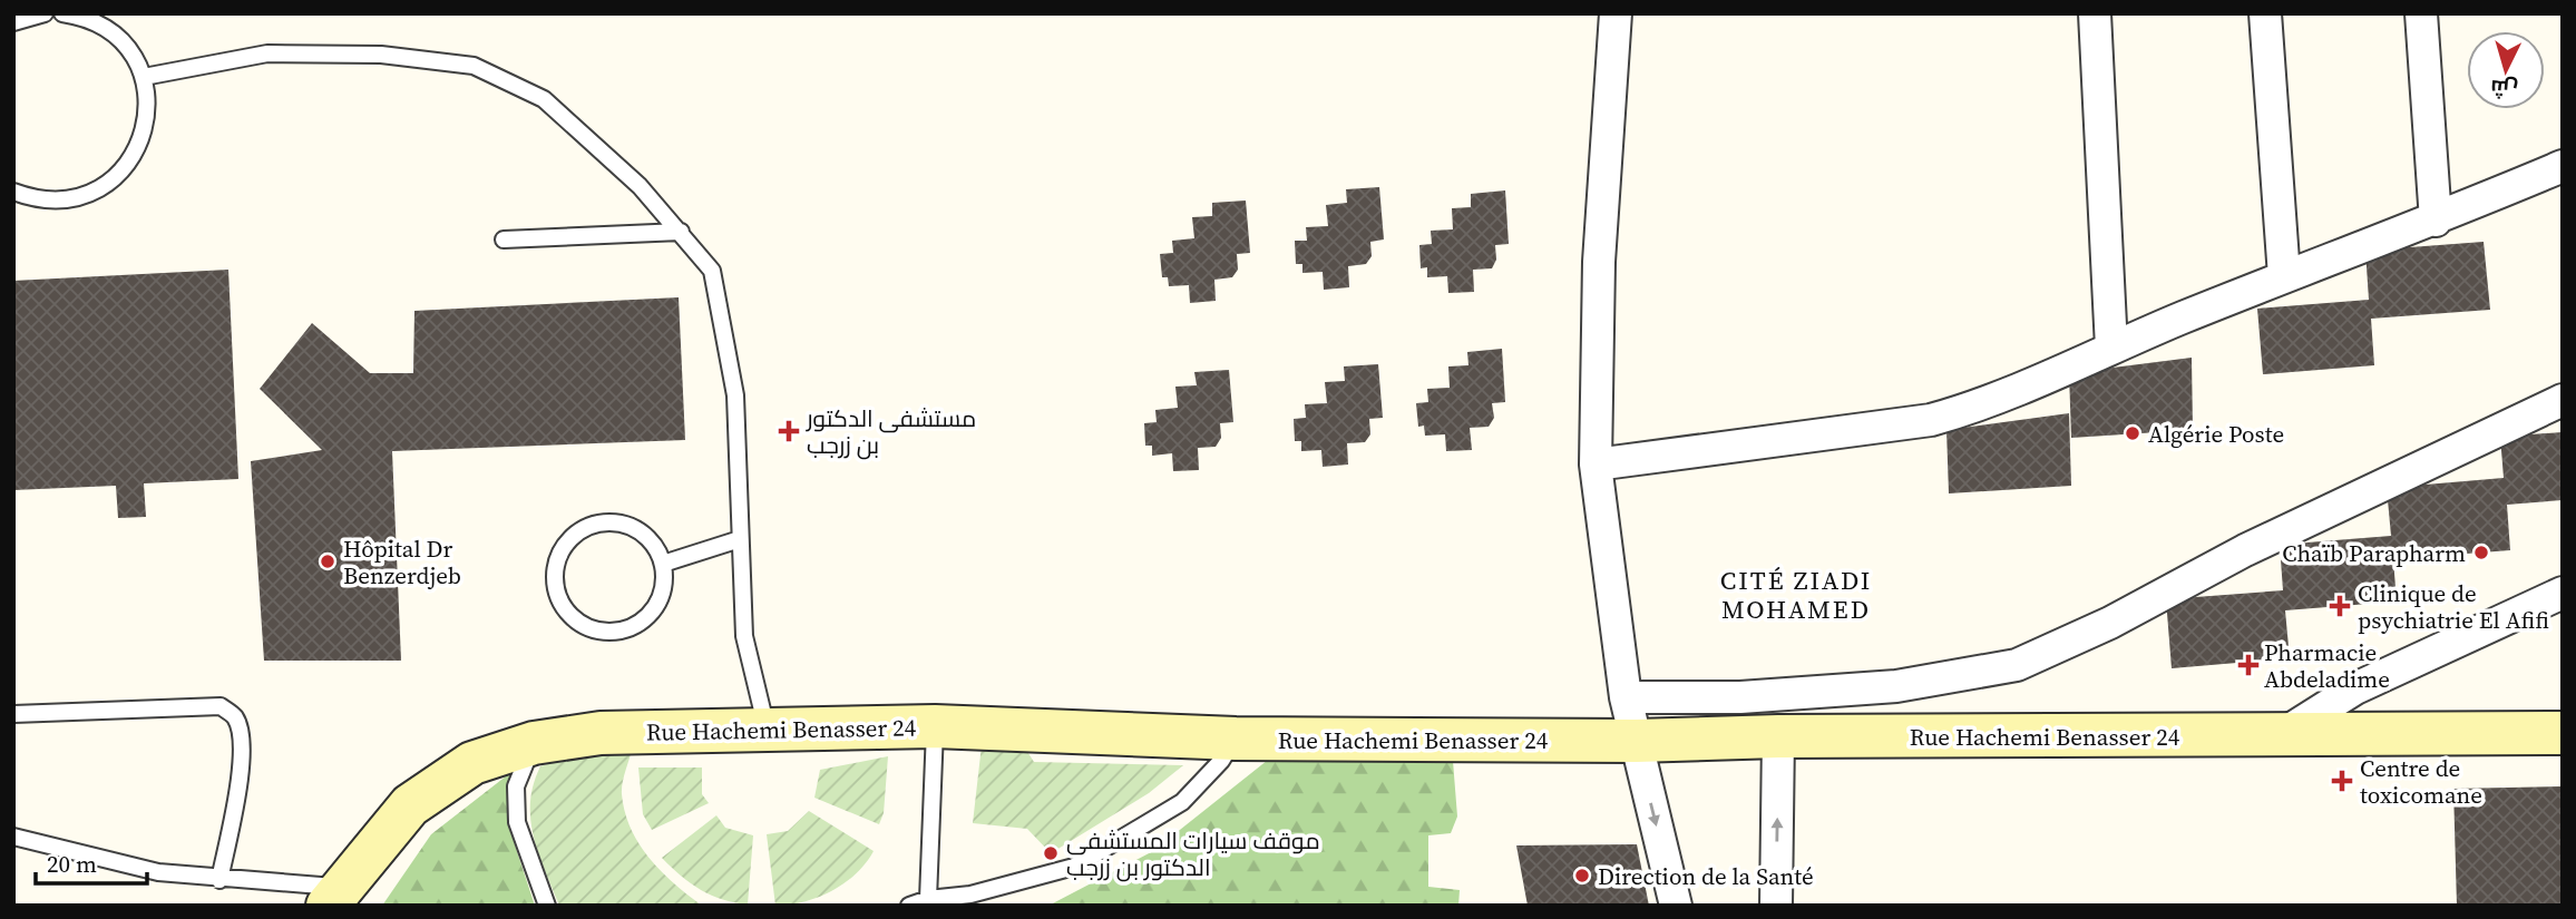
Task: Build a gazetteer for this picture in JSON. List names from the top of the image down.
{
  "streets": {
    "main road": ["Rue Hachemi Benasser 24"]
  },
  "districts": ["CITÉ ZIADI MOHAMED"],
  "places": {
    "health": [
      "مستشفى الدكتور بن زرجب",
      "Clinique de psychiatrie El Afifi",
      "Pharmacie Abdeladime",
      "Centre de toxicomane"
    ],
    "other": [
      "Algérie Poste",
      "Chaïb Parapharm",
      "Hôpital Dr Benzerdjeb",
      "موقف سيارات المستشفى الدكتور بن زرجب",
      "Direction de la Santé"
    ]
  },
  "scale_bar": "20 m",
  "north": "bottom"
}
